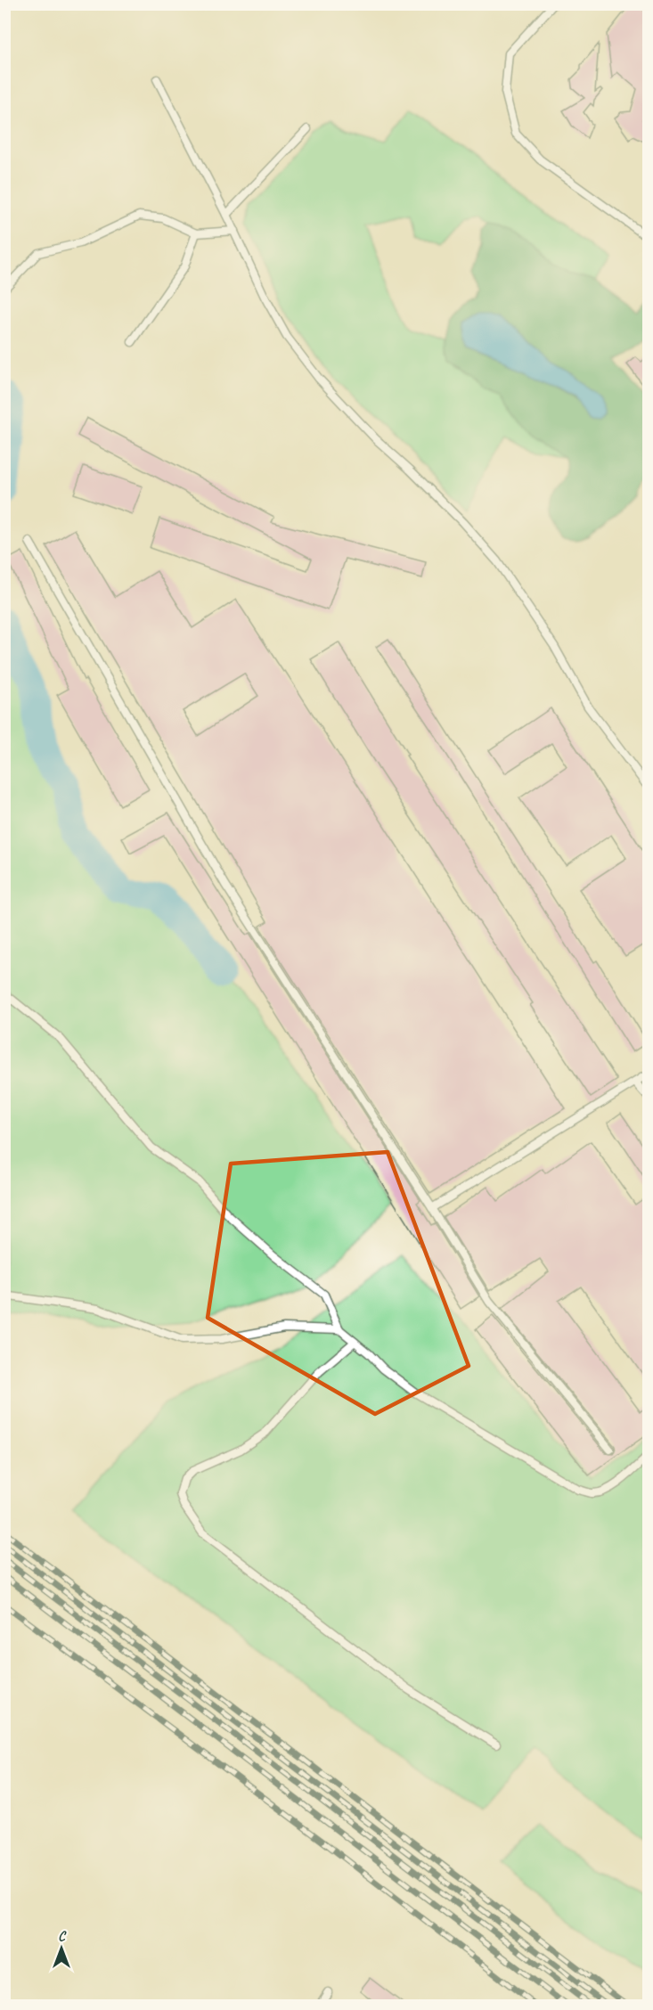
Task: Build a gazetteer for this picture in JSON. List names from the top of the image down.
{
  "north": "top"
}
